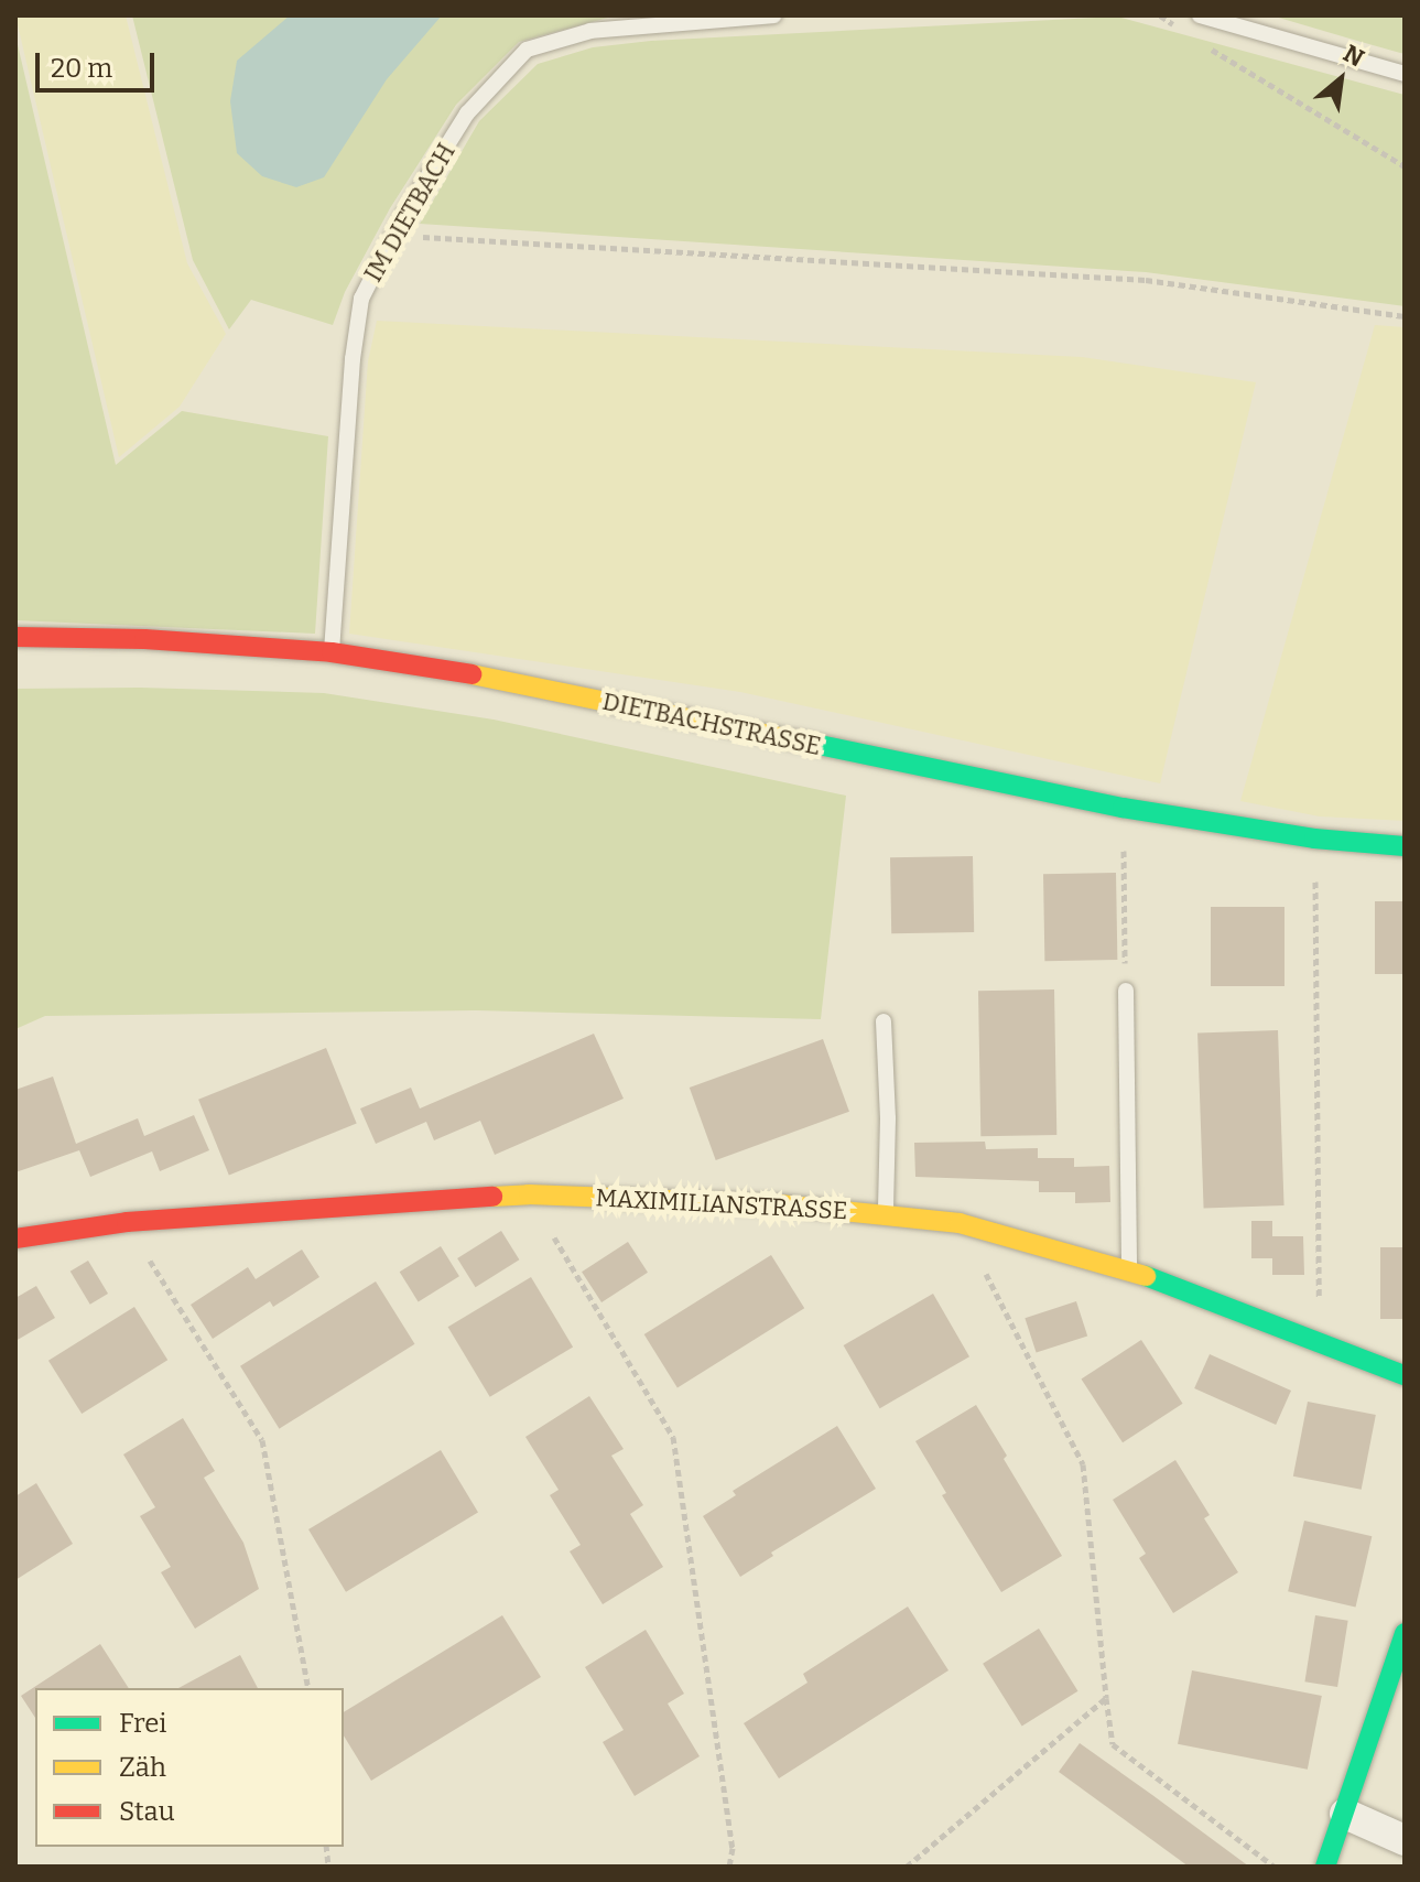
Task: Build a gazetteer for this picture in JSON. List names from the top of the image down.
{
  "streets": {
    "street": ["DIETBACHSTRASSE", "MAXIMILIANSTRASSE"],
    "lane": ["IM DIETBACH"]
  },
  "crossings": [
    ["IM DIETBACH", "DIETBACHSTRASSE"]
  ],
  "legend": ["Frei", "Zäh", "Stau"],
  "scale_bar": "20 m",
  "north": "top right"
}
